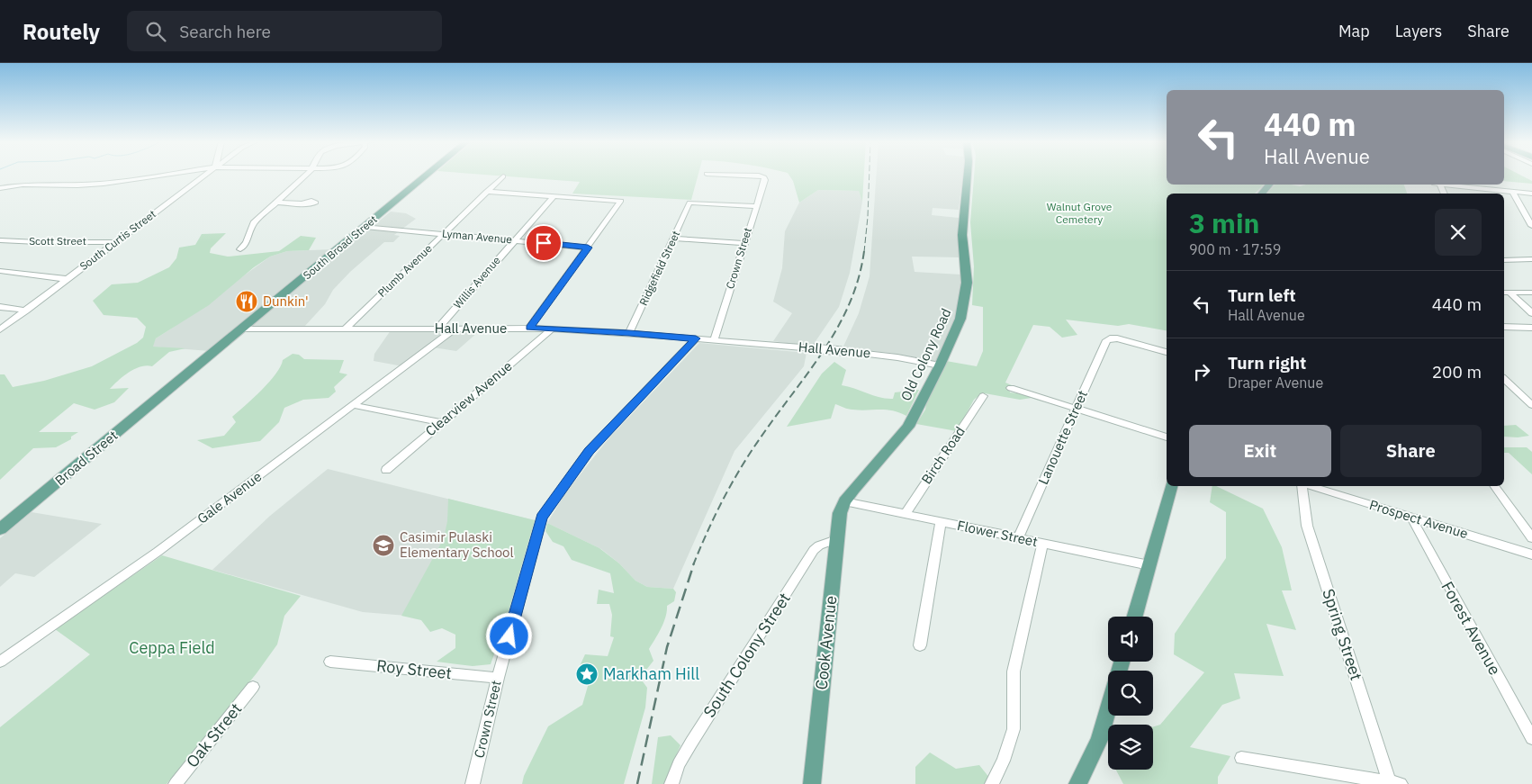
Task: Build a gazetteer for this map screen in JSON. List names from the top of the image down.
{
  "streets": {
    "main road": [
      "South Broad Street",
      "Old Colony Road",
      "Broad Street",
      "Cook Avenue"
    ],
    "street": [
      "Lyman Avenue",
      "South Curtis Street",
      "Scott Street",
      "Crown Street",
      "Ridgefield Street",
      "Plumb Avenue",
      "Willis Avenue",
      "Hall Avenue",
      "Clearview Avenue",
      "Lanouette Street",
      "Birch Road",
      "Gale Avenue",
      "Prospect Avenue",
      "Flower Street",
      "Forest Avenue",
      "Spring Street",
      "South Colony Street",
      "Roy Street",
      "Oak Street"
    ]
  },
  "crossings": [
    ["Lyman Avenue", "South Broad Street"],
    ["Lyman Avenue", "Plumb Avenue"],
    ["Lyman Avenue", "Willis Avenue"],
    ["South Curtis Street", "Scott Street"],
    ["South Broad Street", "Hall Avenue"],
    ["South Broad Street", "Broad Street"],
    ["Crown Street", "Ridgefield Street"],
    ["Crown Street", "Hall Avenue"],
    ["Crown Street", "Roy Street"],
    ["Ridgefield Street", "Hall Avenue"],
    ["Plumb Avenue", "Hall Avenue"],
    ["Willis Avenue", "Hall Avenue"],
    ["Hall Avenue", "Old Colony Road"],
    ["Hall Avenue", "Clearview Avenue"],
    ["Hall Avenue", "Gale Avenue"],
    ["Old Colony Road", "Flower Street"],
    ["Old Colony Road", "Cook Avenue"],
    ["Lanouette Street", "Flower Street"],
    ["Birch Road", "Flower Street"],
    ["Prospect Avenue", "Forest Avenue"],
    ["Flower Street", "Cook Avenue"],
    ["Cook Avenue", "South Colony Street"]
  ],
  "parks": ["Walnut Grove Cemetery", "Ceppa Field"],
  "places": {
    "restaurant": ["Dunkin'"],
    "school or university": ["Casimir Pulaski Elementary School"],
    "place": ["Markham Hill"]
  },
  "page": {
    "header": "Routely",
    "search": "Search here",
    "nav": ["Map", "Layers", "Share"],
    "turn": ["440 m", "Hall Avenue"],
    "heading": ["3 min", "900 m · 17:59"],
    "list": [
      {
        "name": "Turn left",
        "note": "Hall Avenue",
        "value": "440 m"
      },
      {
        "name": "Turn right",
        "note": "Draper Avenue",
        "value": "200 m"
      }
    ],
    "buttons": ["Exit", "Share"]
  }
}
